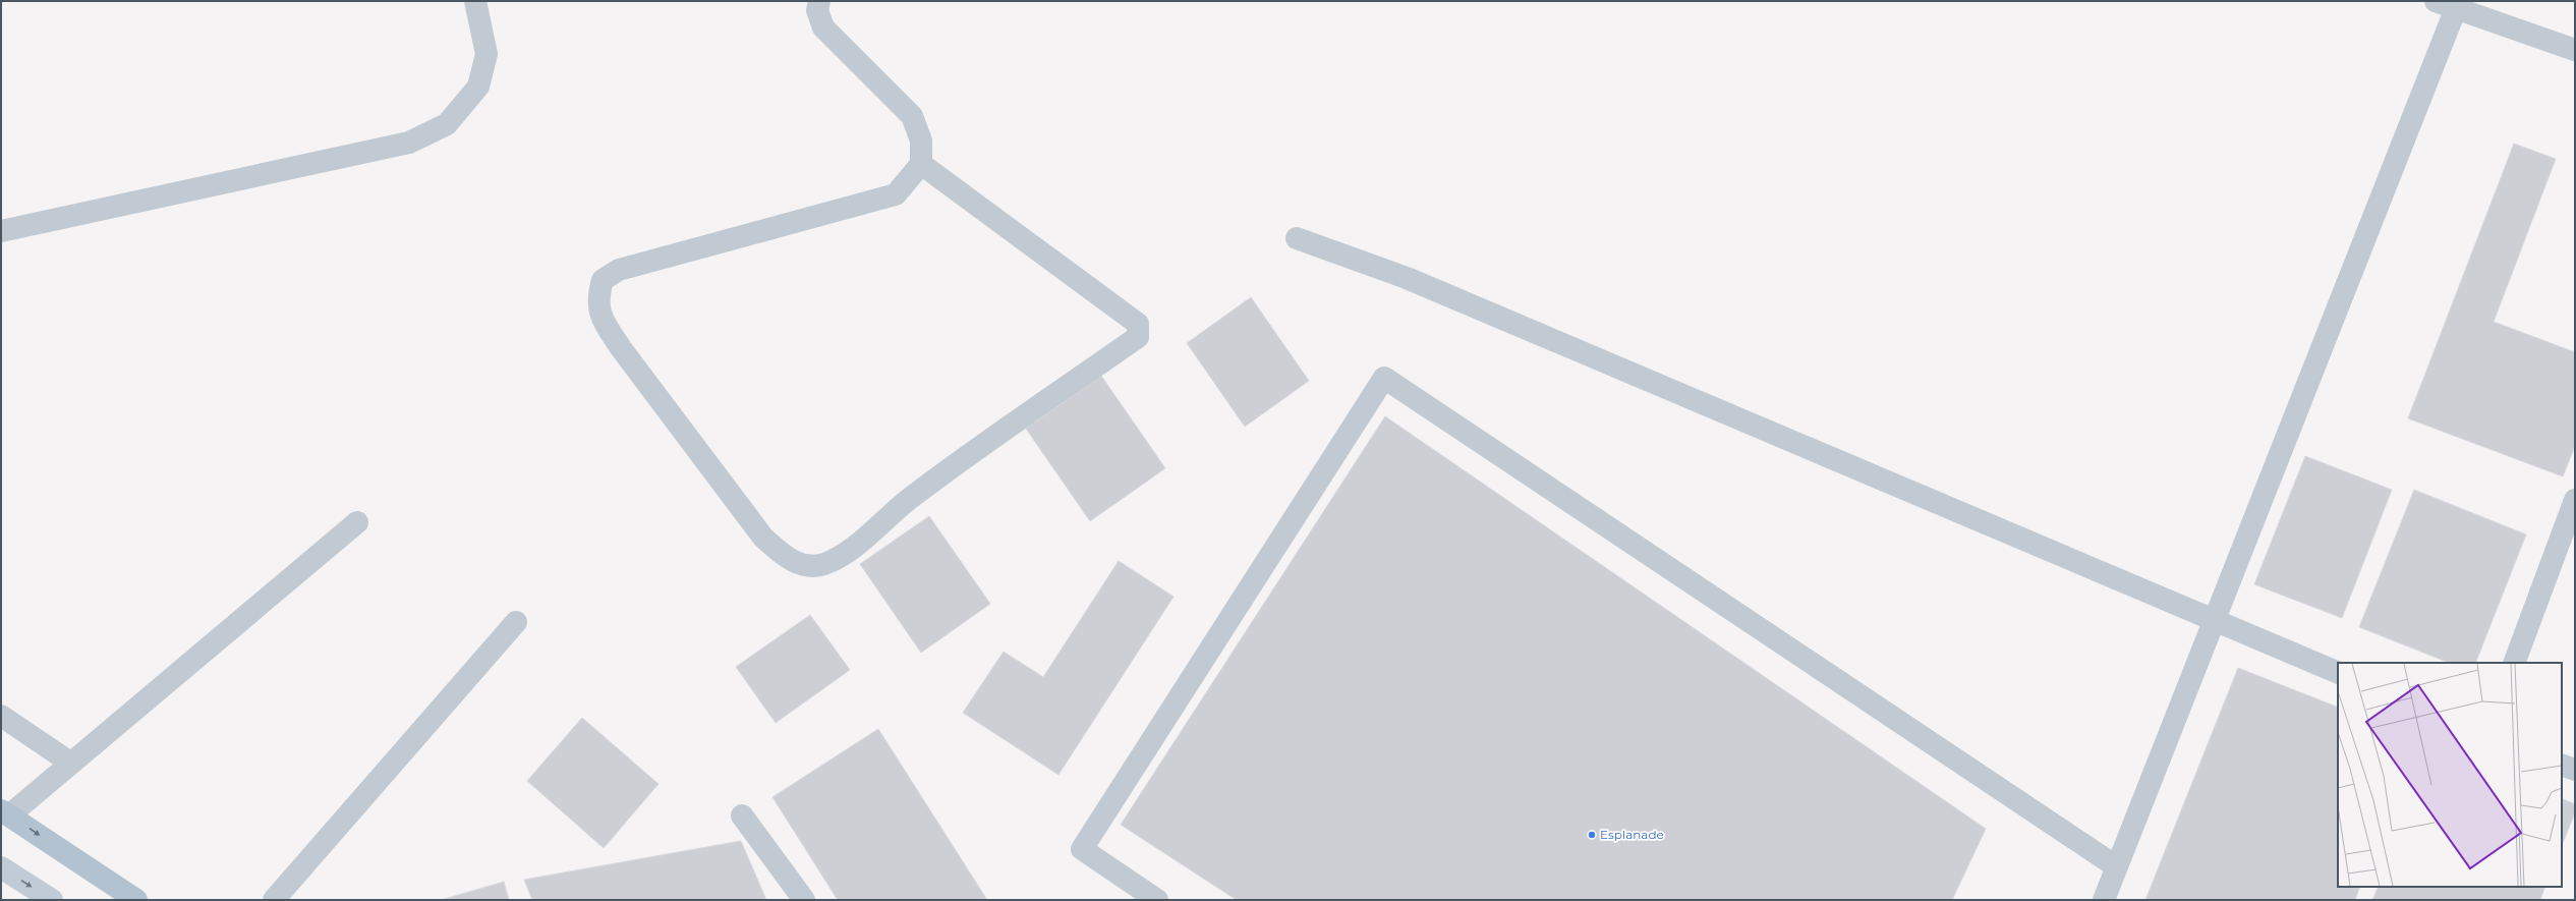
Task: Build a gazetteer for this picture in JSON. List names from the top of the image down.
{
  "places": ["Esplanade"]
}
